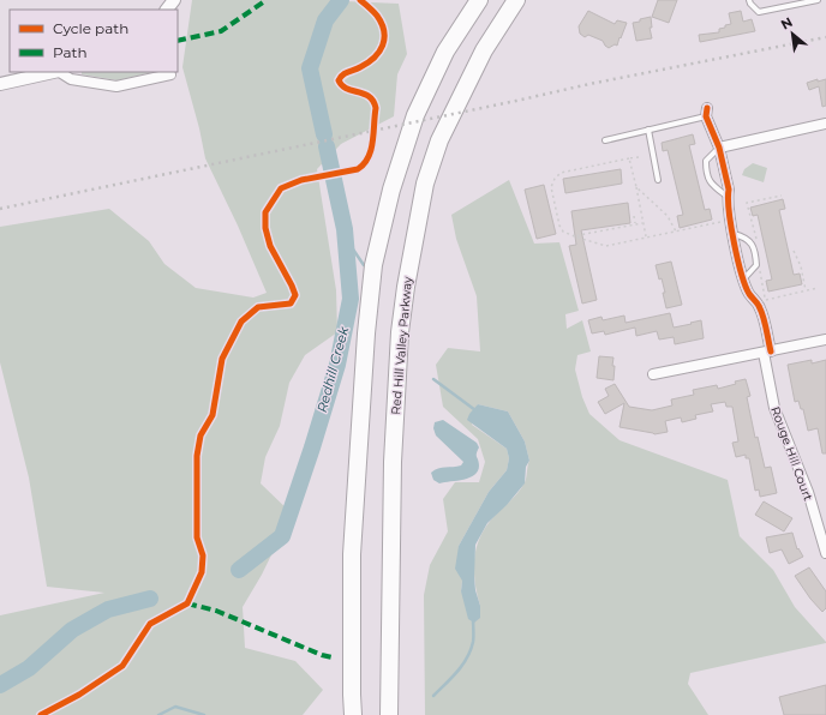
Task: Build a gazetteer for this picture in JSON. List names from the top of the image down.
{
  "streets": {
    "highway": ["Red Hill Valley Parkway"],
    "street": ["Rouge Hill Court"]
  },
  "water": ["Redhill Creek"],
  "legend": ["Cycle path", "Path"],
  "north": "top left"
}
